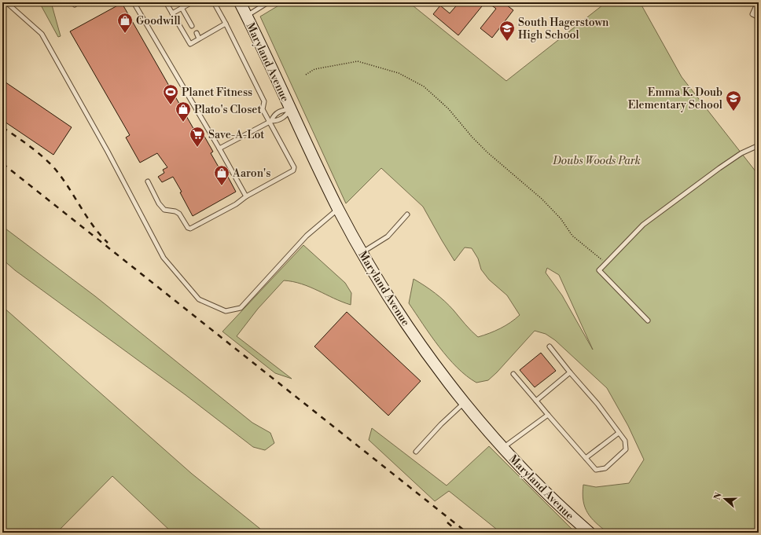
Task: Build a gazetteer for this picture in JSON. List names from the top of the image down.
{
  "streets": {
    "main road": ["Maryland Avenue"]
  },
  "parks": ["Doubs Woods Park"],
  "places": {
    "shop": ["Goodwill", "Plato's Closet", "Aaron's"],
    "school or university": ["South Hagerstown High School", "Emma K. Doub Elementary School"],
    "sports": ["Planet Fitness"],
    "supermarket": ["Save-A-Lot"]
  },
  "north": "left"
}
